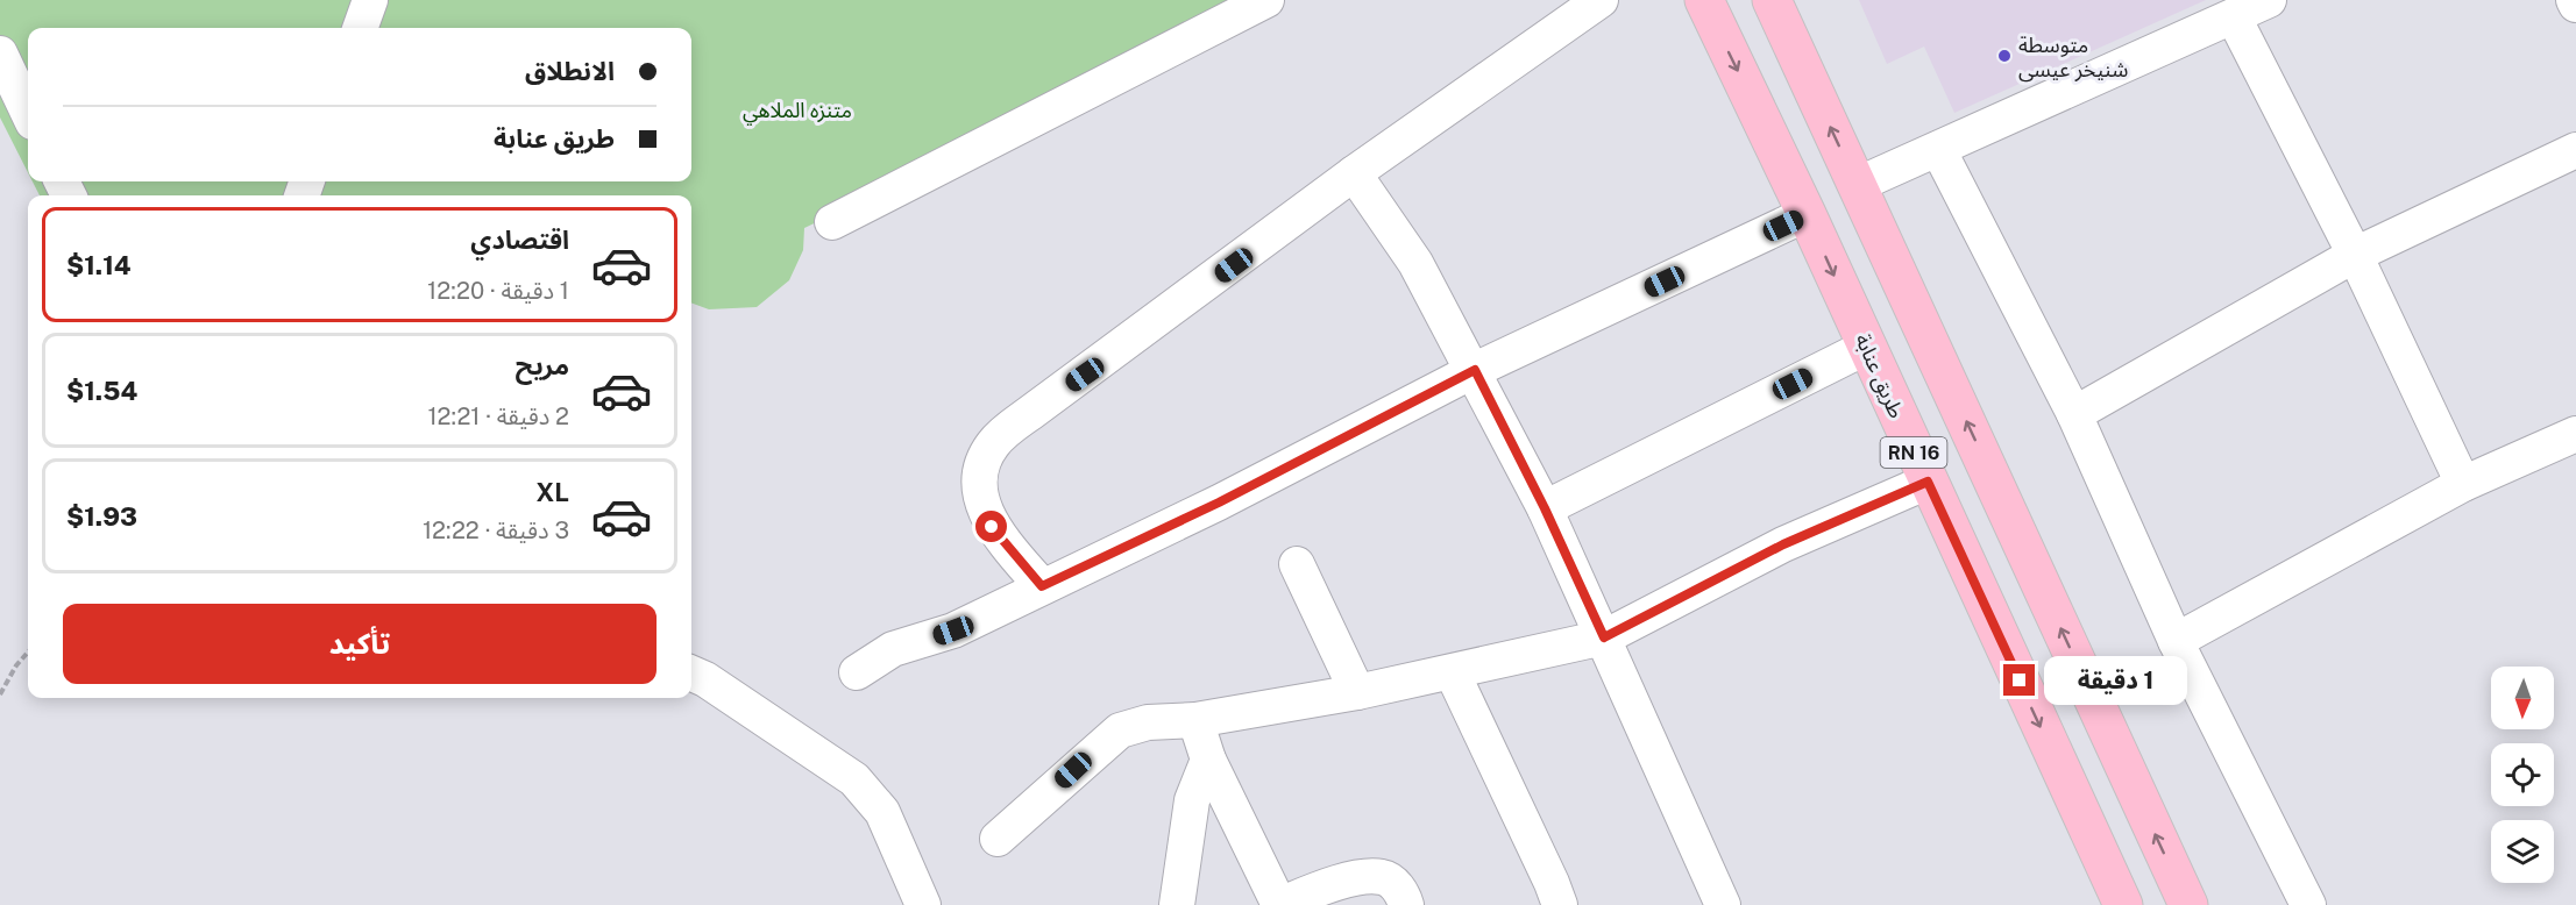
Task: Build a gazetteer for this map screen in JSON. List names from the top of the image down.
{
  "streets": {
    "highway": ["طريق عنابة", "RN 16"]
  },
  "parks": ["متنزه الملاهي"],
  "places": ["متوسطة شنيخر عيسى"],
  "north": "bottom",
  "page": {
    "banner": ["الانطلاق", "طريق عنابة"],
    "list": [
      {
        "name": "اقتصادي",
        "note": "1 دقيقة · 12:20",
        "value": "$1.14"
      },
      {
        "name": "مريح",
        "note": "2 دقيقة · 12:21",
        "value": "$1.54"
      },
      {
        "name": "XL",
        "note": "3 دقيقة · 12:22",
        "value": "$1.93"
      }
    ],
    "buttons": "تأكيد",
    "bubble": "1 دقيقة"
  }
}
